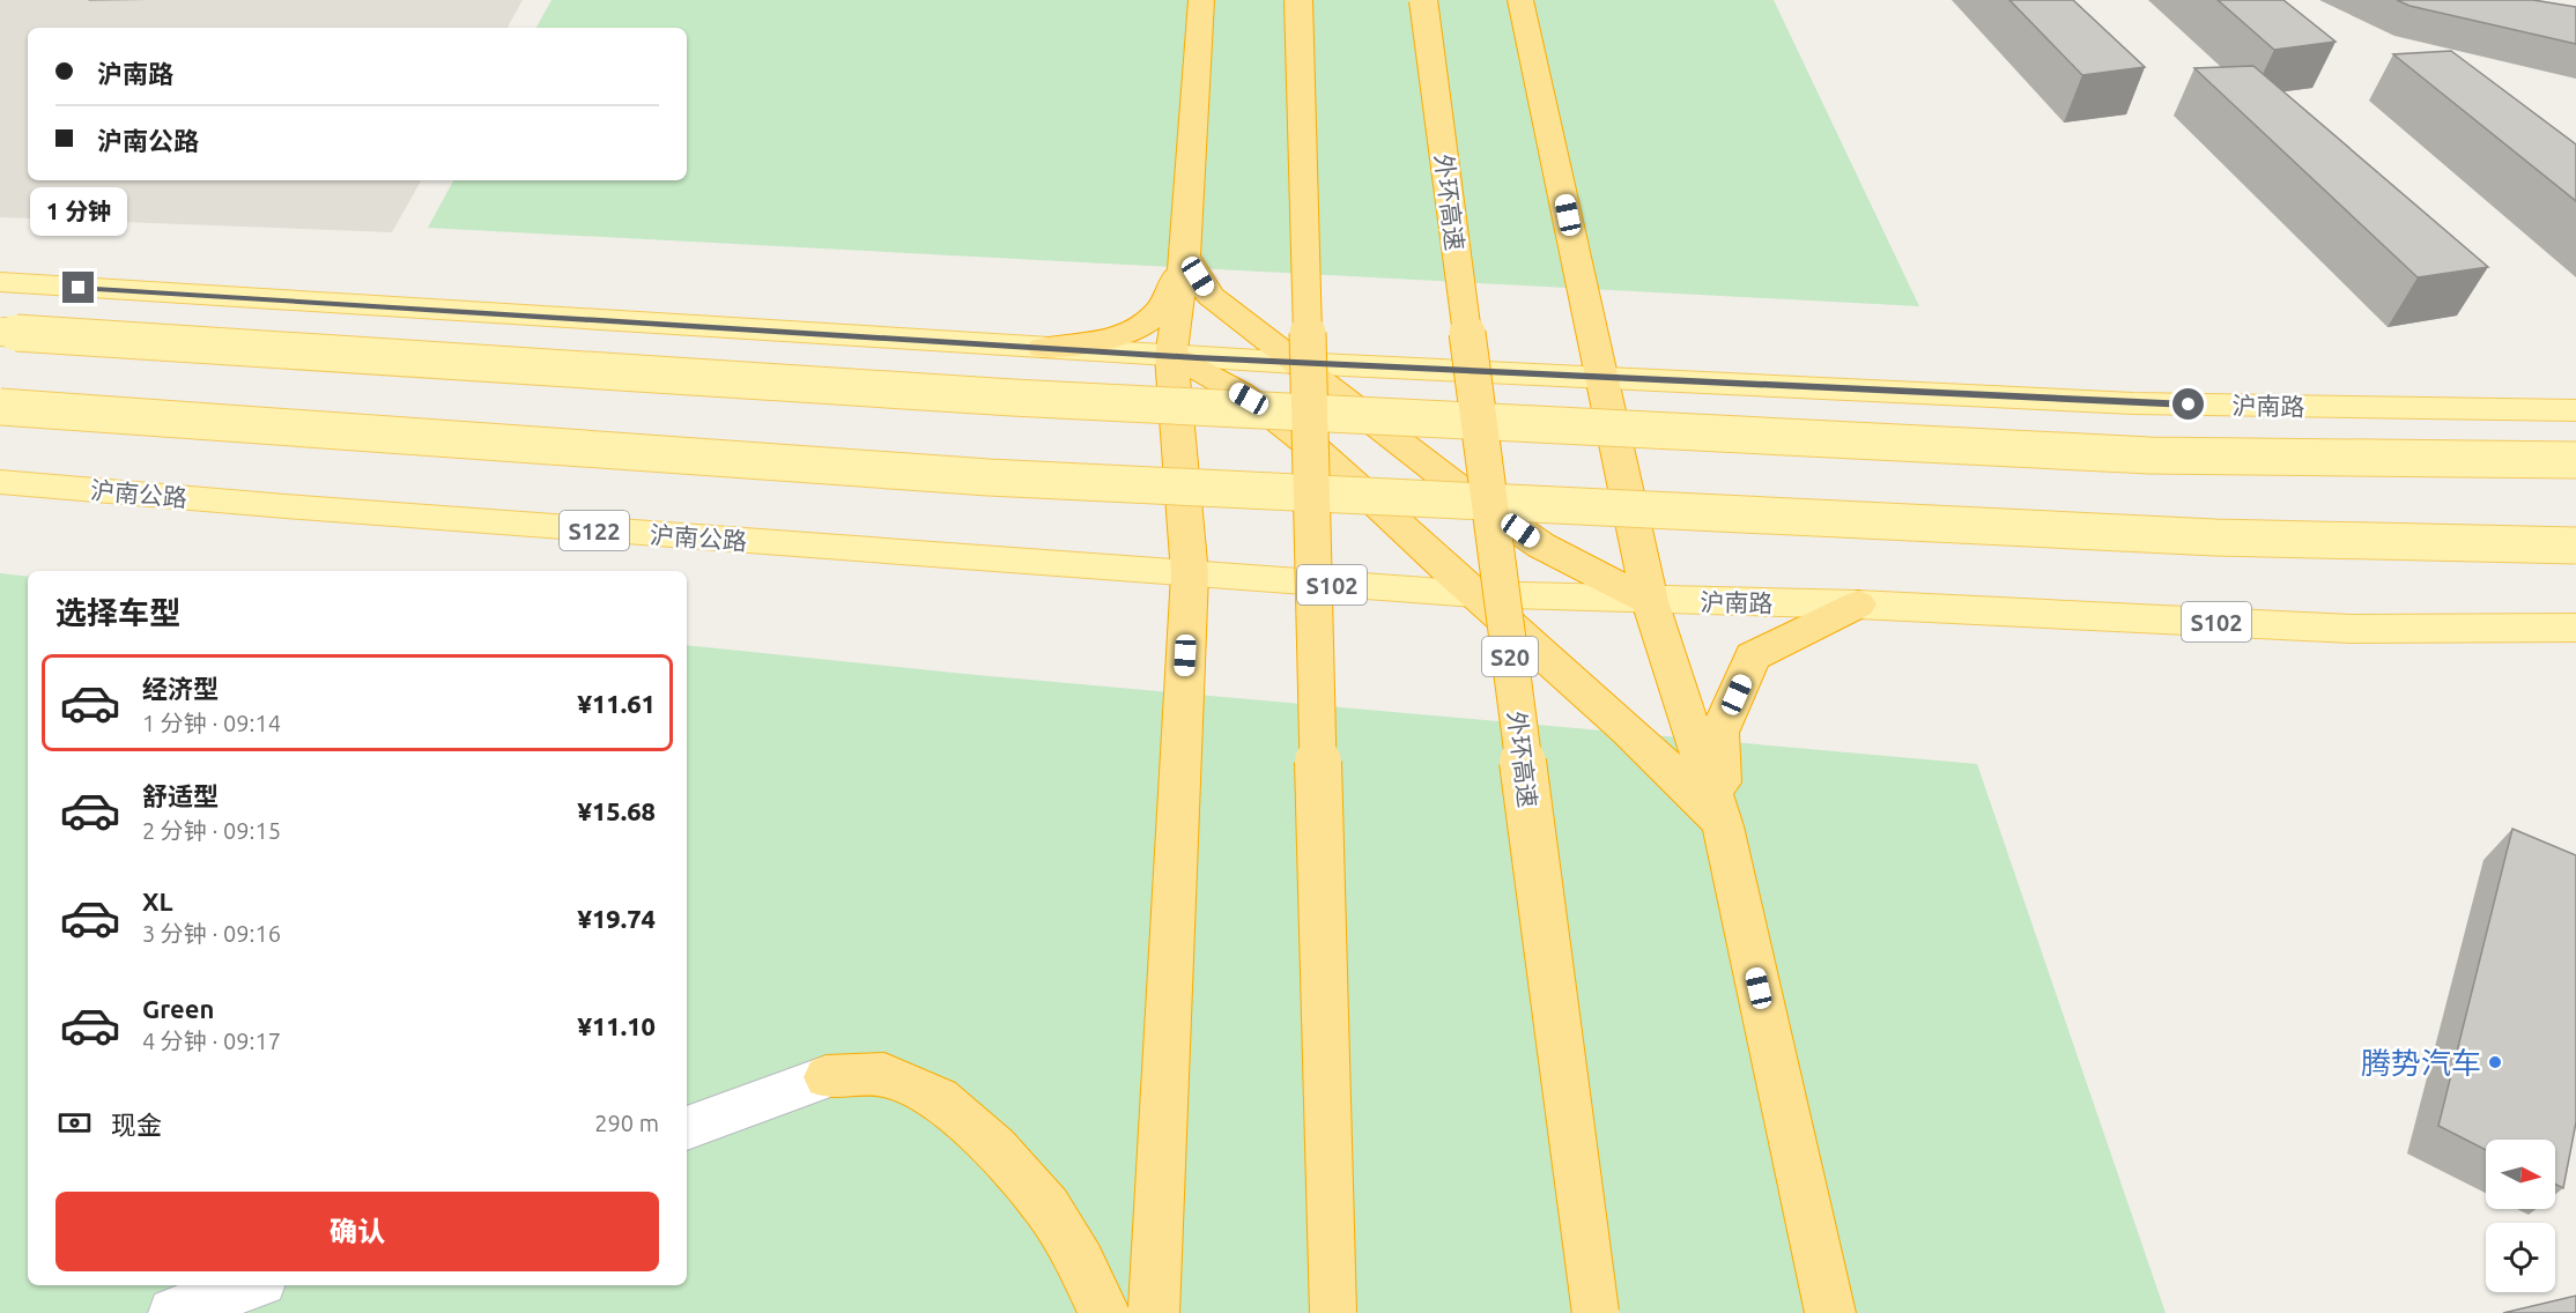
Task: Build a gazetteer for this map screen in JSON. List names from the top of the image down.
{
  "streets": {
    "highway": ["外环高速", "S20"],
    "main road": [
      "沪南路",
      "沪南公路",
      "S122",
      "S102"
    ]
  },
  "crossings": [
    ["沪南路", "沪南公路"]
  ],
  "places": ["腾势汽车"],
  "north": "right",
  "page": {
    "banner": ["沪南路", "沪南公路"],
    "bubble": "1 分钟",
    "heading": "选择车型",
    "list": [
      {
        "name": "经济型",
        "note": "1 分钟 · 09:14",
        "value": "¥11.61"
      },
      {
        "name": "舒适型",
        "note": "2 分钟 · 09:15",
        "value": "¥15.68"
      },
      {
        "name": "XL",
        "note": "3 分钟 · 09:16",
        "value": "¥19.74"
      },
      {
        "name": "Green",
        "note": "4 分钟 · 09:17",
        "value": "¥11.10"
      }
    ],
    "pay": ["现金", "290 m"],
    "buttons": "确认"
  }
}
